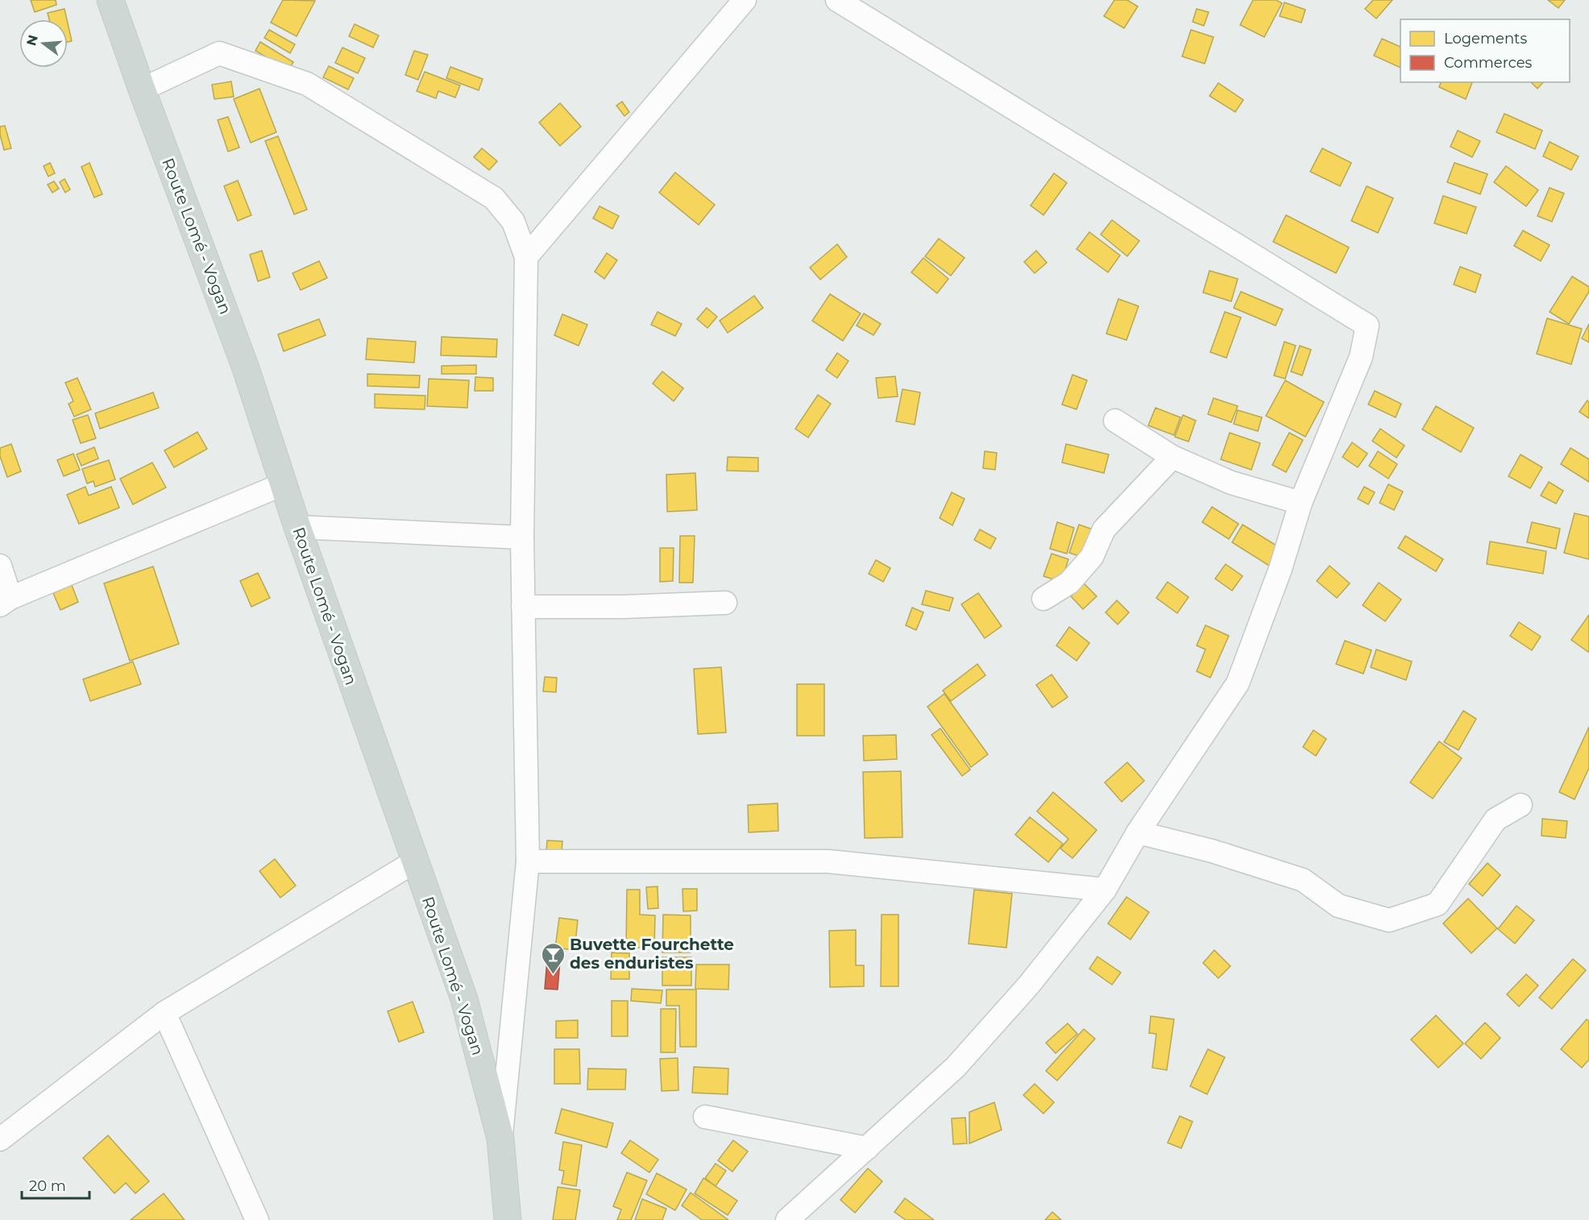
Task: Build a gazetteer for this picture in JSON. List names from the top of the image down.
{
  "streets": {
    "main road": ["Route Lomé - Vogan"]
  },
  "places": {
    "bar": ["Buvette Fourchette des enduristes"]
  },
  "legend": ["Logements", "Commerces"],
  "scale_bar": "20 m",
  "north": "left"
}
